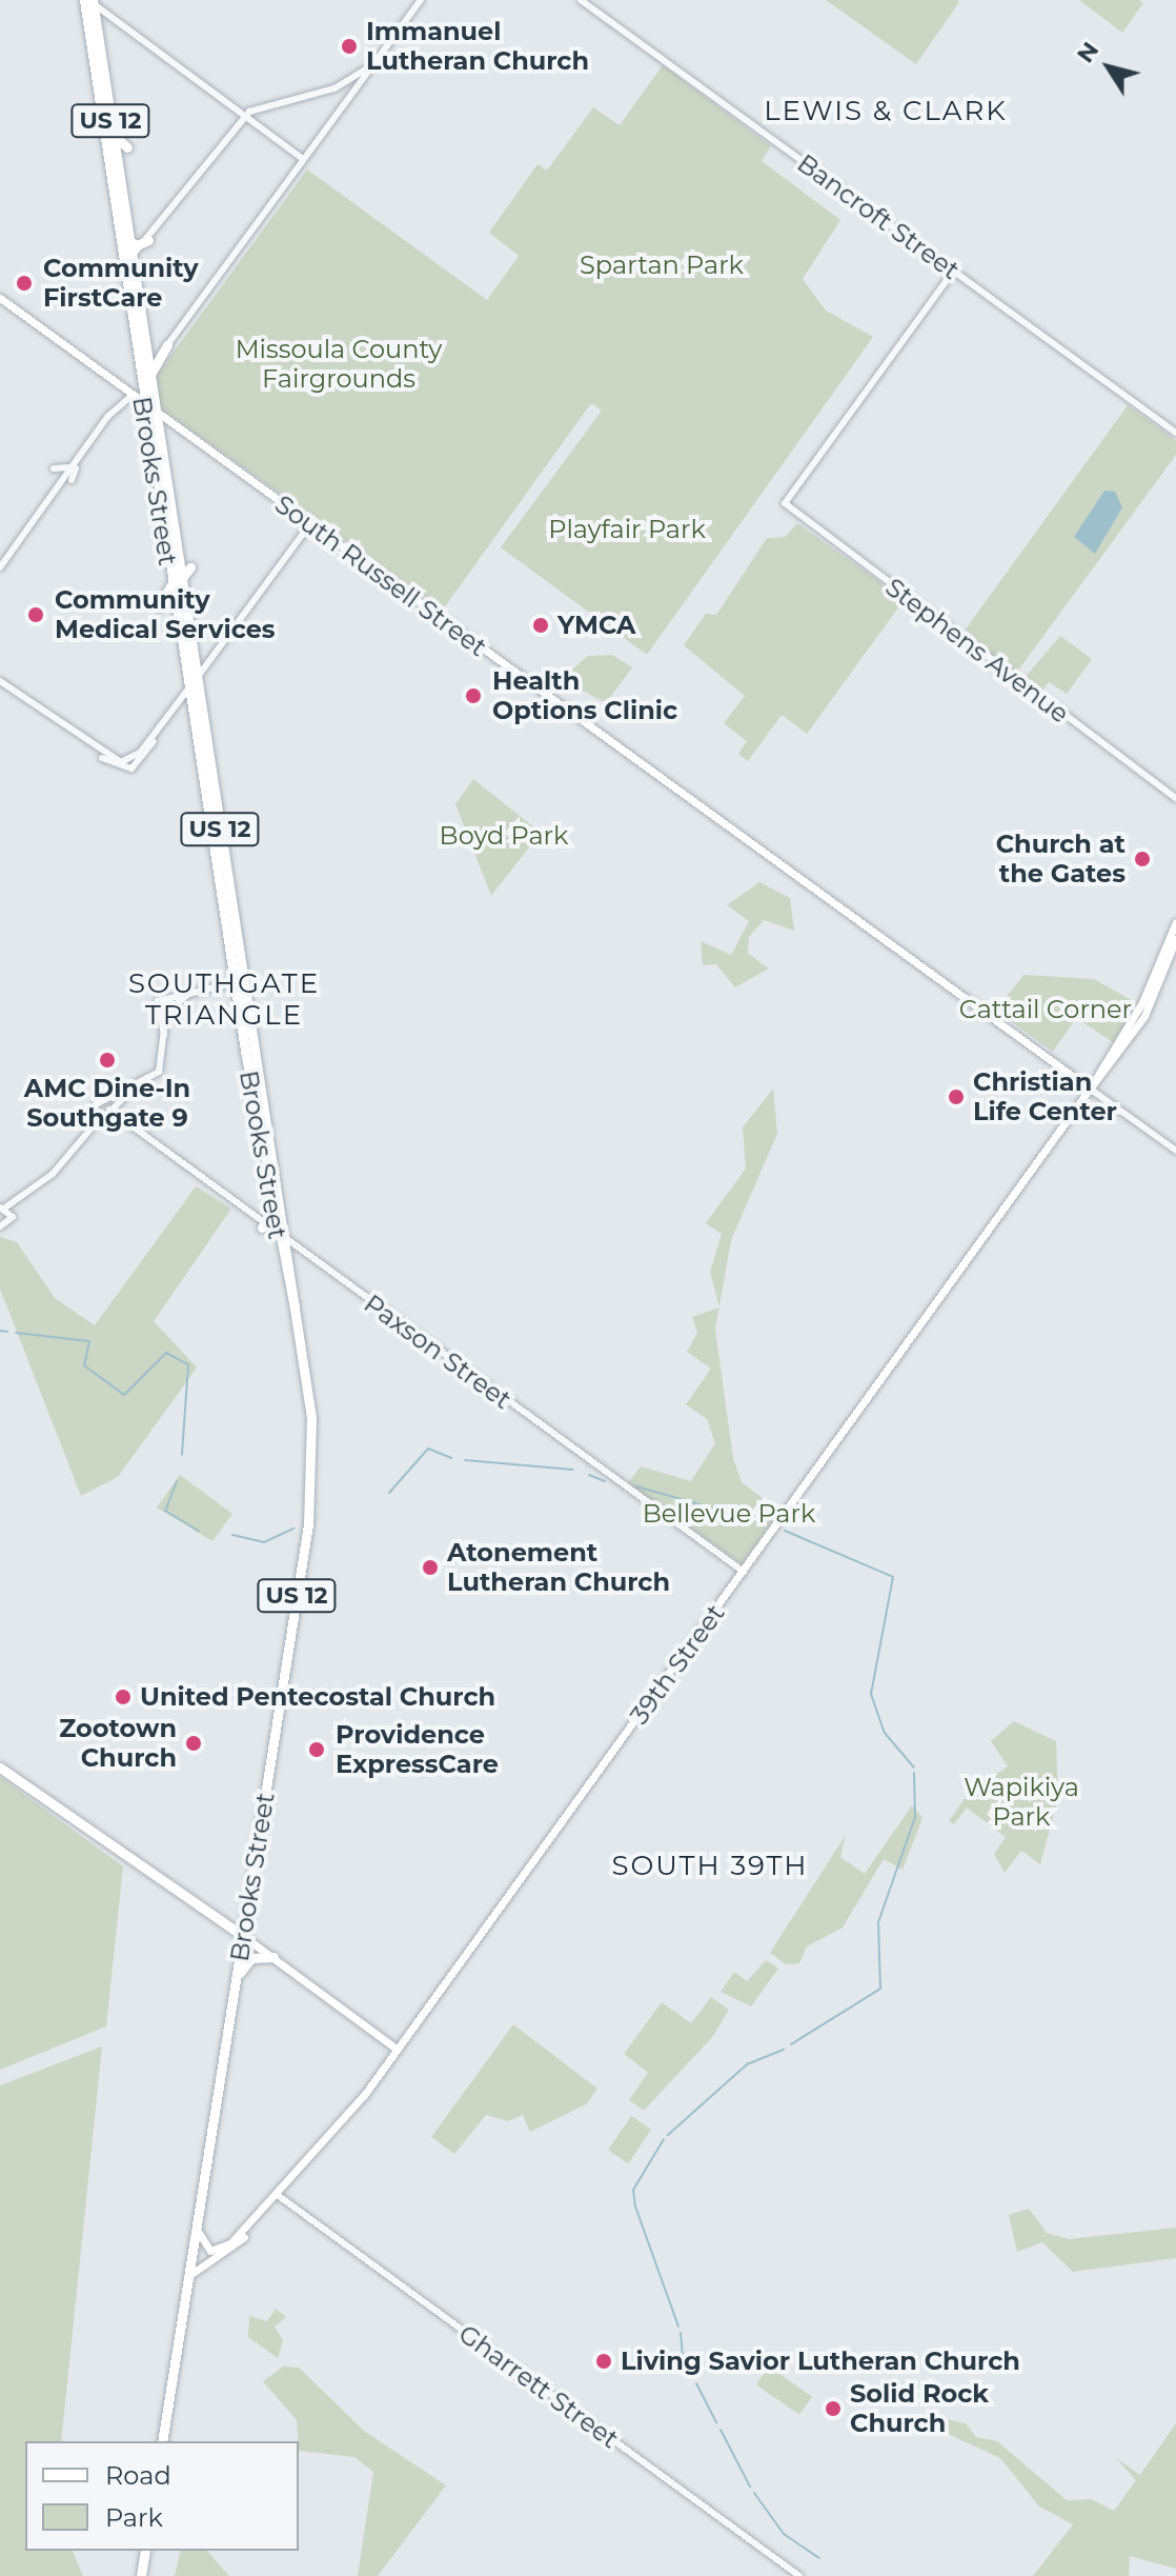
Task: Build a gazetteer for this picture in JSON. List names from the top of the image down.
{
  "streets": {
    "highway": ["US 12", "Brooks Street"],
    "main road": ["South Russell Street", "39th Street"],
    "street": [
      "Bancroft Street",
      "Stephens Avenue",
      "Paxson Street",
      "Gharrett Street"
    ]
  },
  "crossings": [
    ["Bancroft Street", "Stephens Avenue"],
    ["Brooks Street", "South Russell Street"],
    ["Brooks Street", "Paxson Street"],
    ["Brooks Street", "39th Street"],
    ["South Russell Street", "39th Street"],
    ["Paxson Street", "39th Street"],
    ["39th Street", "Gharrett Street"]
  ],
  "districts": ["LEWIS & CLARK", "SOUTHGATE TRIANGLE", "SOUTH 39TH"],
  "parks": [
    "Spartan Park",
    "Missoula County Fairgrounds",
    "Playfair Park",
    "Boyd Park",
    "Cattail Corner",
    "Bellevue Park",
    "Wapikiya Park"
  ],
  "places": [
    "Immanuel Lutheran Church",
    "Community FirstCare",
    "Community Medical Services",
    "YMCA",
    "Health Options Clinic",
    "Church at the Gates",
    "AMC Dine-In Southgate 9",
    "Christian Life Center",
    "Atonement Lutheran Church",
    "United Pentecostal Church",
    "Zootown Church",
    "Providence ExpressCare",
    "Living Savior Lutheran Church",
    "Solid Rock Church"
  ],
  "legend": ["Road", "Park"],
  "north": "top left"
}
